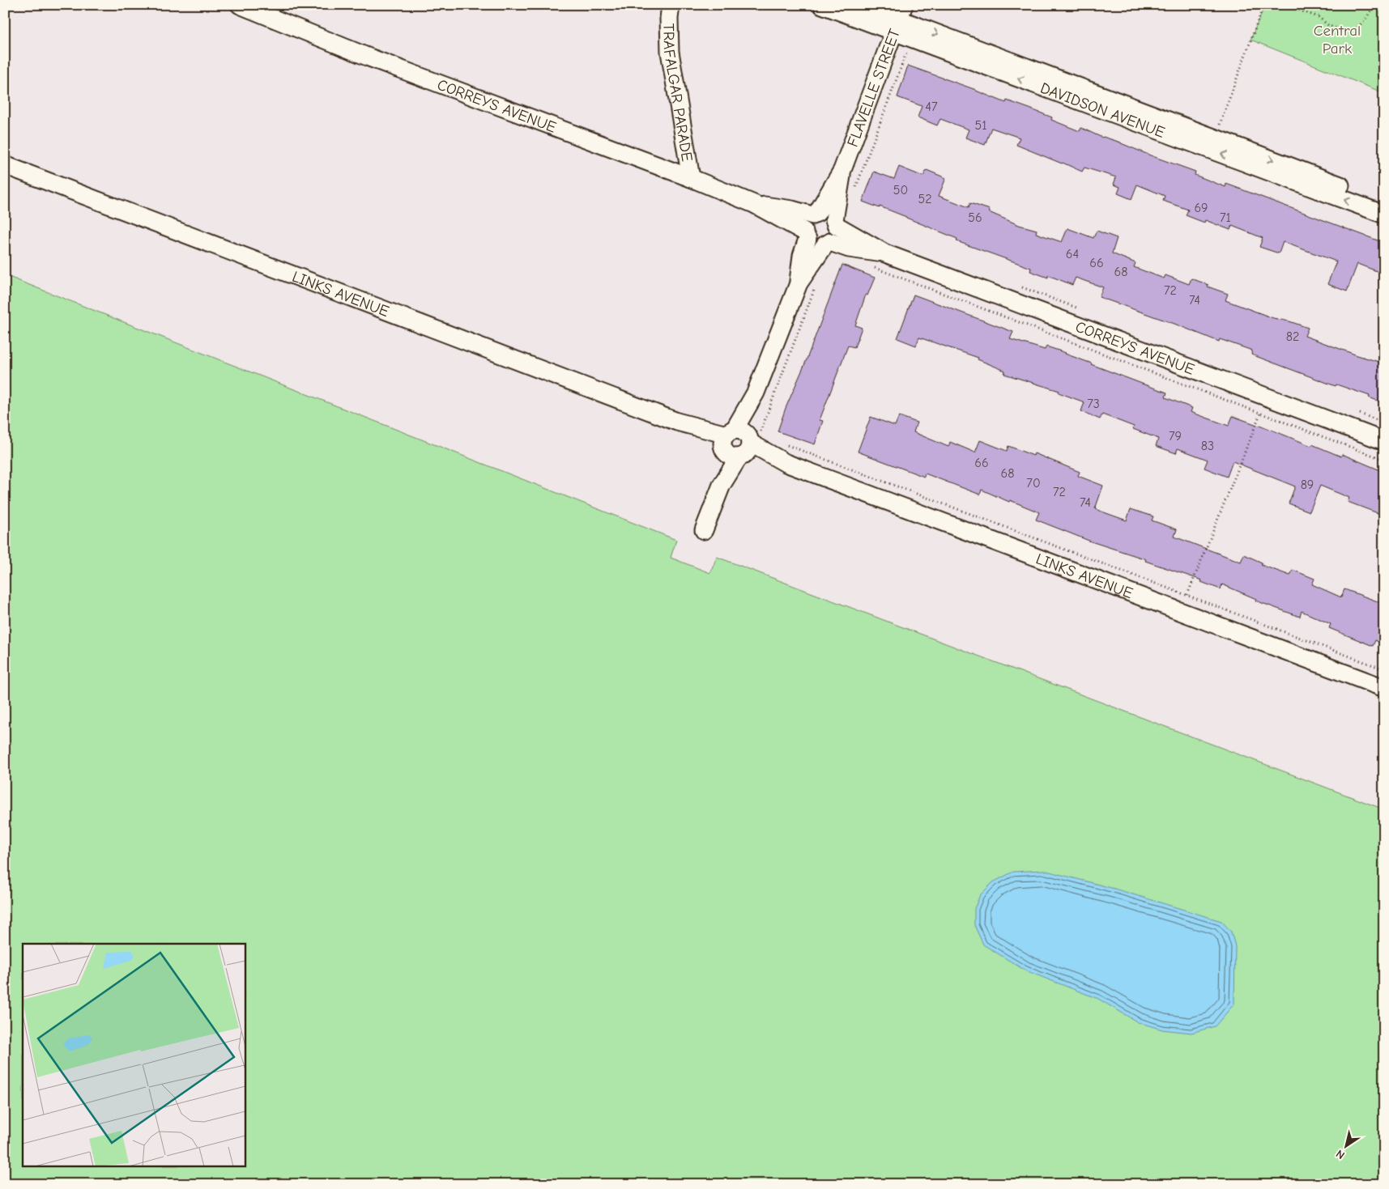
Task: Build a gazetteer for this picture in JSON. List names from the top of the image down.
{
  "streets": {
    "street": [
      "FLAVELLE STREET",
      "TRAFALGAR PARADE",
      "CORREYS AVENUE",
      "DAVIDSON AVENUE",
      "LINKS AVENUE"
    ]
  },
  "crossings": [
    ["FLAVELLE STREET", "CORREYS AVENUE"],
    ["FLAVELLE STREET", "DAVIDSON AVENUE"],
    ["TRAFALGAR PARADE", "CORREYS AVENUE"]
  ],
  "parks": ["Central Park"],
  "house_numbers": [
    "47",
    "51",
    "50",
    "52",
    "69",
    "56",
    "71",
    "64",
    "66",
    "68",
    "72",
    "74",
    "82",
    "73",
    "79",
    "83",
    "66",
    "68",
    "70",
    "89",
    "72",
    "74"
  ],
  "north": "bottom left"
}
